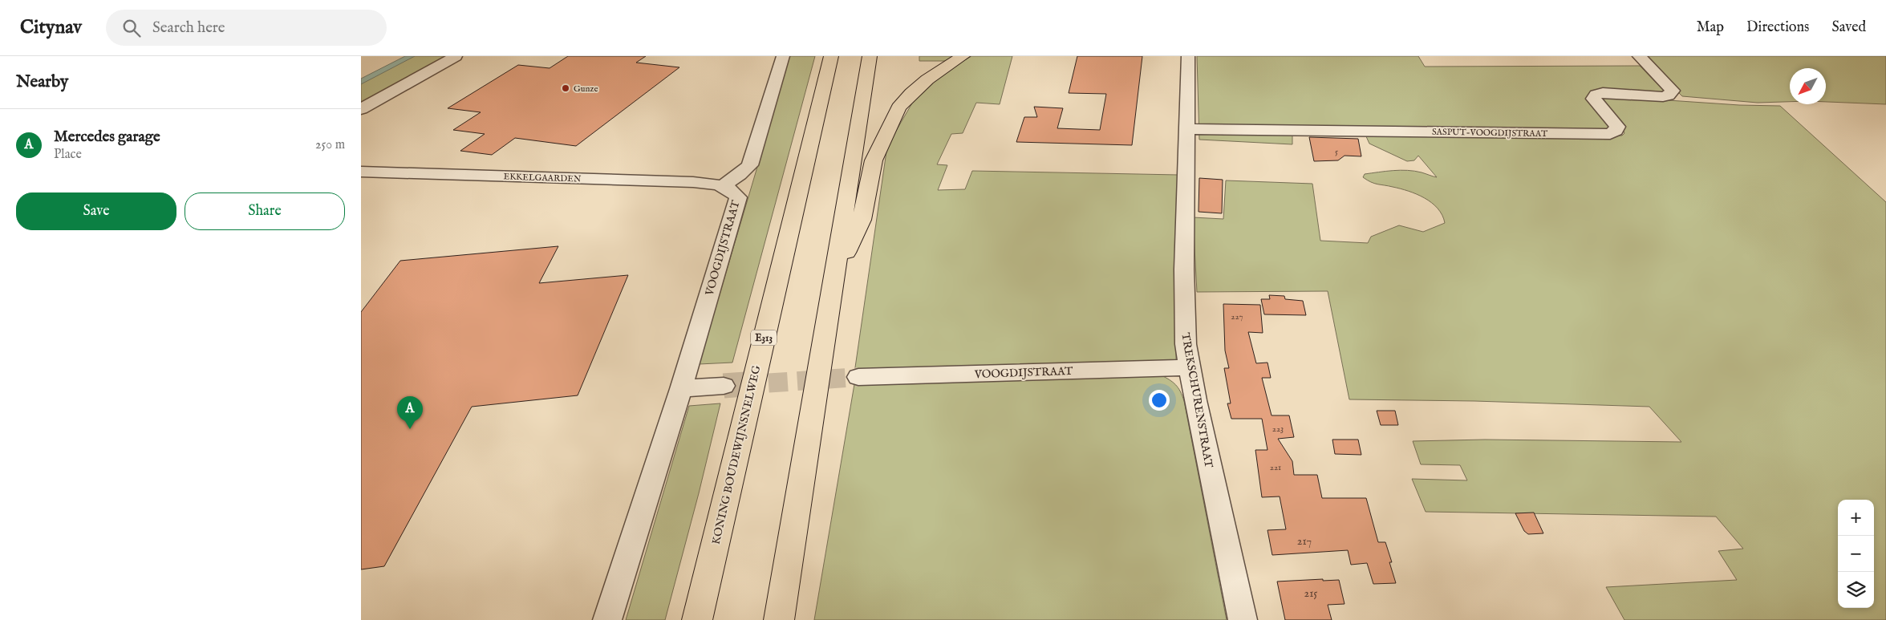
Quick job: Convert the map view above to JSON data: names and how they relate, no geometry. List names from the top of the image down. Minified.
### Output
{"streets":{"highway":["E313","KONING BOUDEWIJNSNELWEG"],"street":["SASPUT-VOOGDIJSTRAAT","EKKELGAARDEN","VOOGDIJSTRAAT","TREKSCHURENSTRAAT"]},"crossings":[["SASPUT-VOOGDIJSTRAAT","TREKSCHURENSTRAAT"],["EKKELGAARDEN","VOOGDIJSTRAAT"],["VOOGDIJSTRAAT","TREKSCHURENSTRAAT"]],"places":["Gunze"],"house_numbers":["5","227","223","221","217","215"],"north":"bottom left","page":{"header":"Citynav","search":"Search here","nav":["Map","Directions","Saved"],"heading":"Nearby","list":[{"mark":"A","name":"Mercedes garage","note":"Place","value":"250 m"}],"buttons":["Save","Share"],"pins":"A","map_buttons":["+","−"]}}
